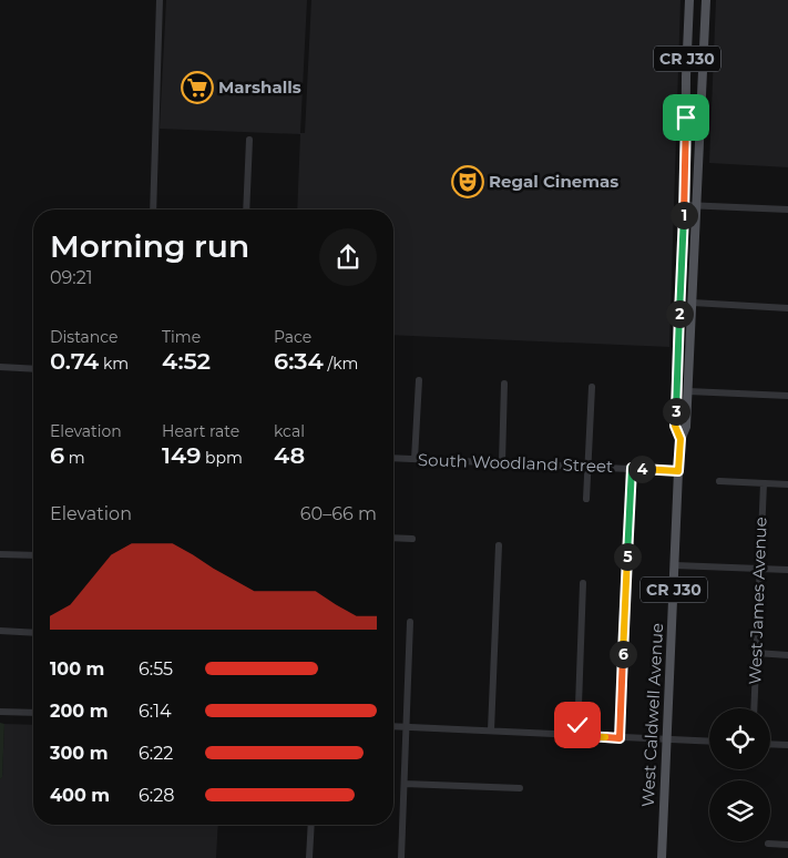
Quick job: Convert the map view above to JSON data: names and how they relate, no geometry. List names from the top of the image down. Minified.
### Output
{"streets":{"main road":["CR J30","West Caldwell Avenue"],"street":["South Woodland Street","West James Avenue"]},"crossings":[["South Woodland Street","West Caldwell Avenue"]],"places":{"supermarket":["Marshalls"],"theatre":["Regal Cinemas"]},"page":{"pins":["1","2","3","4","5","6"],"heading":["Morning run","09:21"],"stats":[["Distance","0.74 km"],["Time","4:52"],["Pace","6:34 /km"],["Elevation","6 m"],["Heart rate","149 bpm"],["kcal","48"]],"chart":["Elevation","60–66 m"],"list":[{"name":"100 m","note":"6:55"},{"name":"200 m","note":"6:14"},{"name":"300 m","note":"6:22"},{"name":"400 m","note":"6:28"}]}}
